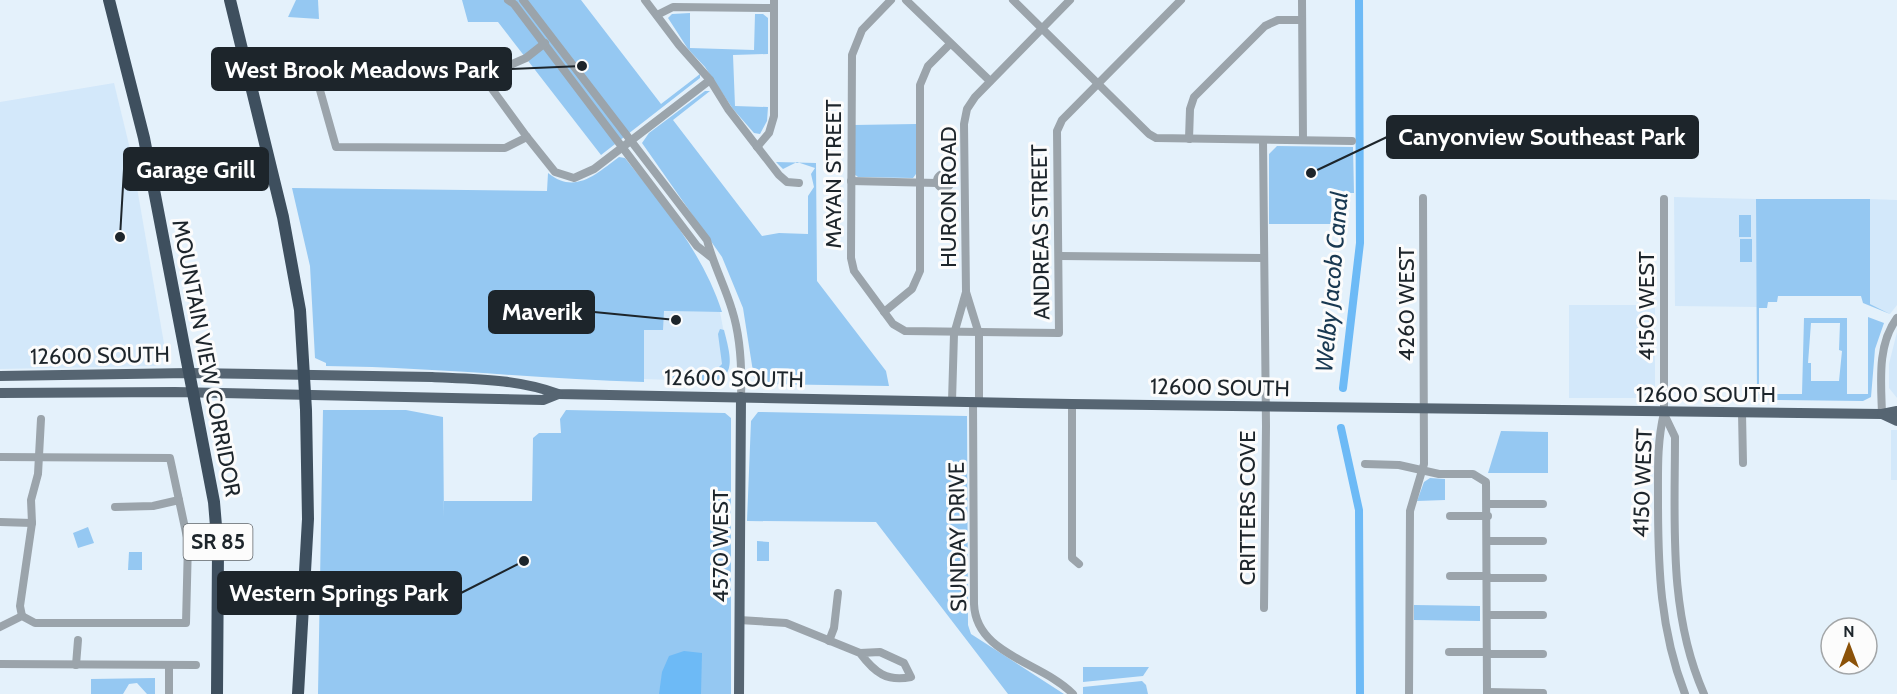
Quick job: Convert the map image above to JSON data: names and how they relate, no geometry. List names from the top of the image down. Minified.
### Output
{"streets":{"highway":["MOUNTAIN VIEW CORRIDOR","SR 85"],"main road":["12600 SOUTH","4570 WEST"],"street":["MAYAN STREET","HURON ROAD","ANDREAS STREET","4260 WEST","4150 WEST","CRITTERS COVE","SUNDAY DRIVE"]},"crossings":[["MAYAN STREET","HURON ROAD"],["MAYAN STREET","ANDREAS STREET"],["HURON ROAD","12600 SOUTH"],["HURON ROAD","SUNDAY DRIVE"],["4260 WEST","12600 SOUTH"],["4150 WEST","12600 SOUTH"],["12600 SOUTH","MOUNTAIN VIEW CORRIDOR"],["12600 SOUTH","CRITTERS COVE"],["12600 SOUTH","SUNDAY DRIVE"],["12600 SOUTH","4570 WEST"]],"water":["Welby Jacob Canal"],"places":["West Brook Meadows Park","Canyonview Southeast Park","Garage Grill","Maverik","Western Springs Park"],"north":"top"}
